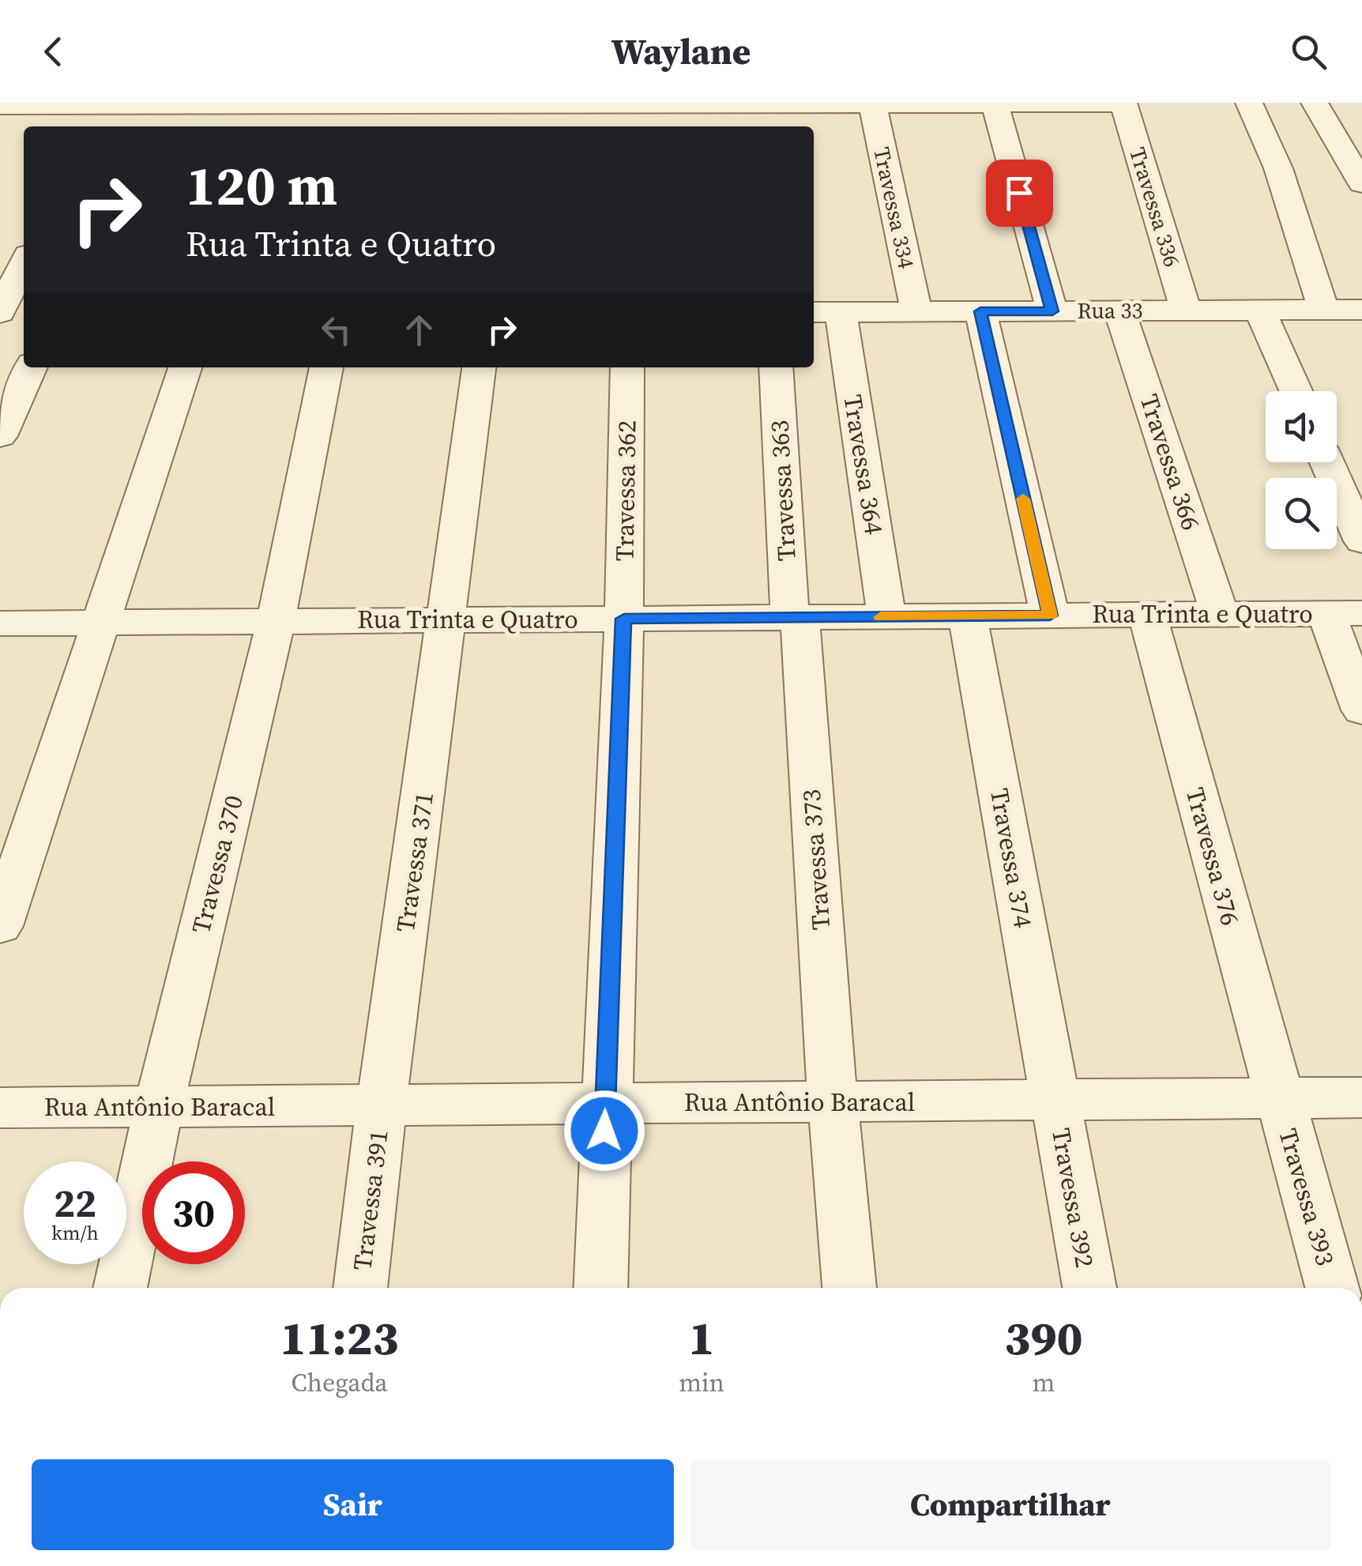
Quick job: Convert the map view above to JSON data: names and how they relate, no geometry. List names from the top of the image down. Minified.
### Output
{"streets":{"street":["Travessa 336","Travessa 334","Rua 33","Travessa 366","Travessa 364","Travessa 362","Travessa 363","Rua Trinta e Quatro","Travessa 376","Travessa 374","Travessa 373","Travessa 371","Travessa 370","Rua Antônio Baracal","Travessa 393","Travessa 392","Travessa 391"]},"crossings":[["Travessa 336","Rua 33"],["Travessa 334","Rua 33"],["Rua 33","Travessa 366"],["Rua 33","Travessa 364"],["Travessa 366","Rua Trinta e Quatro"],["Travessa 364","Rua Trinta e Quatro"],["Travessa 362","Rua Trinta e Quatro"],["Travessa 362","Rua Antônio Baracal"],["Travessa 363","Rua Trinta e Quatro"],["Travessa 363","Travessa 373"],["Rua Trinta e Quatro","Travessa 376"],["Rua Trinta e Quatro","Travessa 374"],["Rua Trinta e Quatro","Travessa 373"],["Rua Trinta e Quatro","Travessa 371"],["Rua Trinta e Quatro","Travessa 370"],["Travessa 376","Rua Antônio Baracal"],["Travessa 376","Travessa 393"],["Travessa 374","Rua Antônio Baracal"],["Travessa 374","Travessa 392"],["Travessa 373","Rua Antônio Baracal"],["Travessa 371","Rua Antônio Baracal"],["Travessa 371","Travessa 391"],["Travessa 370","Rua Antônio Baracal"],["Rua Antônio Baracal","Travessa 393"],["Rua Antônio Baracal","Travessa 392"],["Rua Antônio Baracal","Travessa 391"]],"page":{"header":"Waylane","turn":["120 m","Rua Trinta e Quatro"],"speed":"22 km/h","limit":"30","eta":["11:23","Chegada","1","min","390","m"],"buttons":["Sair","Compartilhar"]}}
